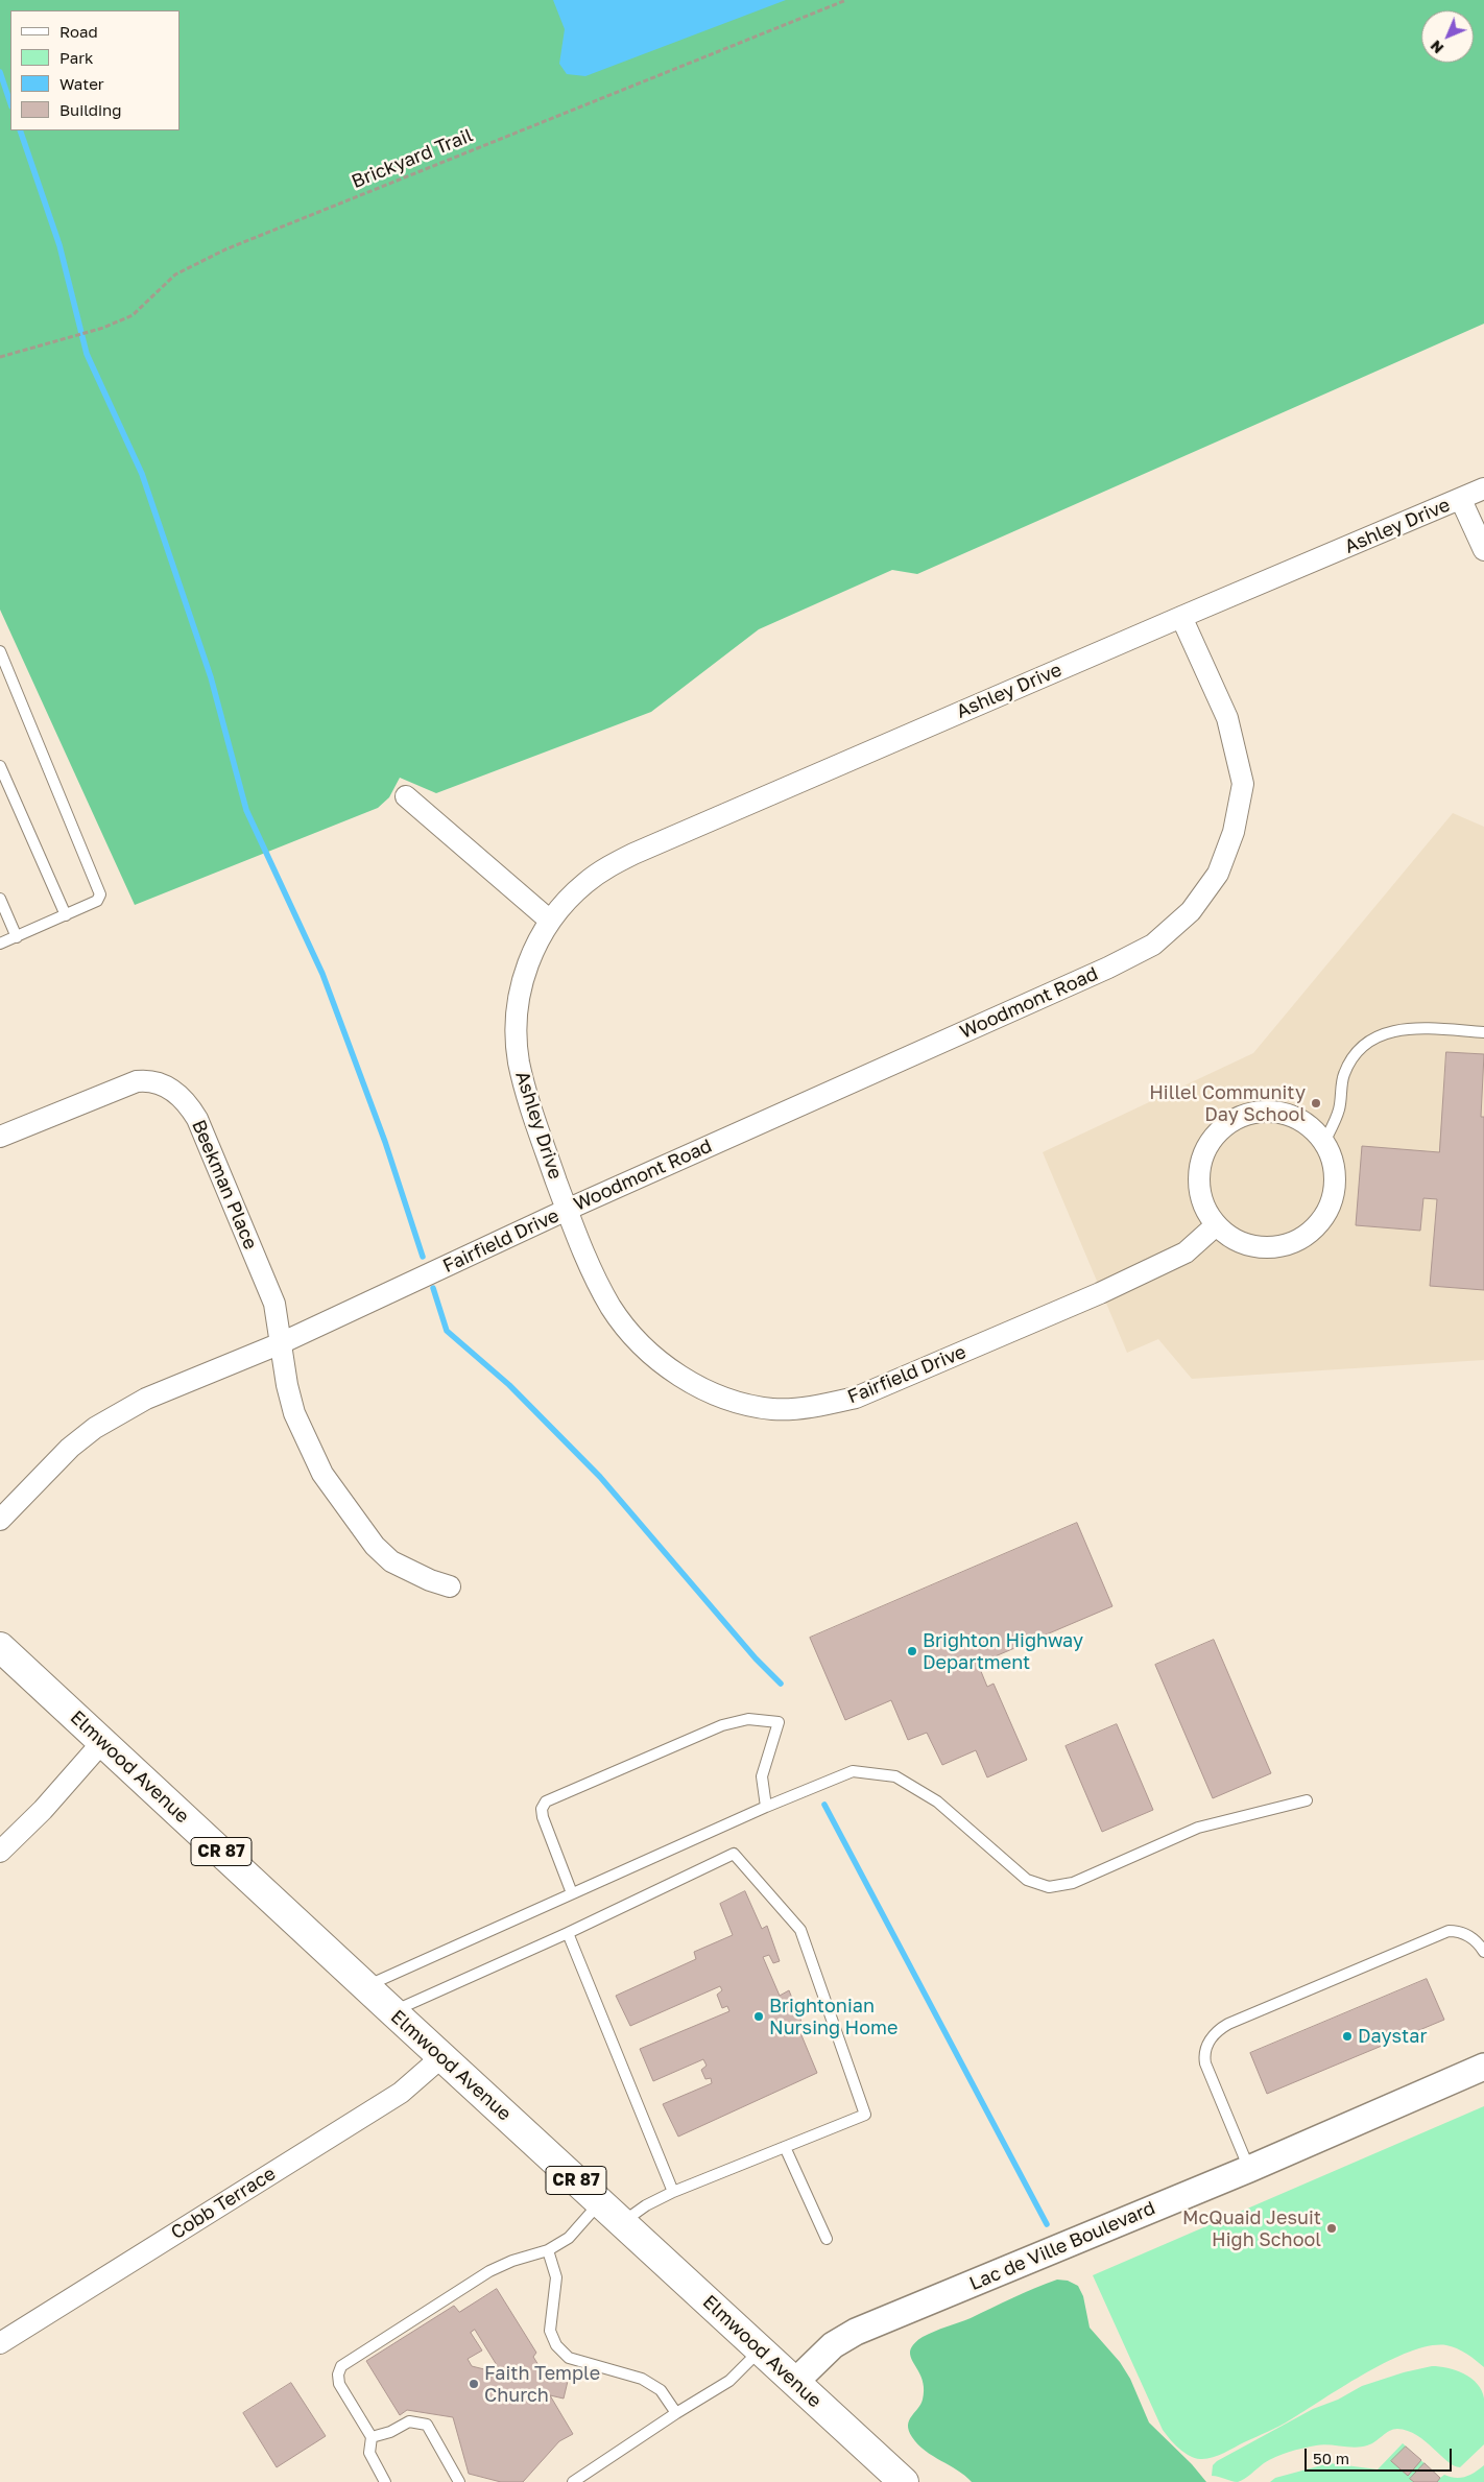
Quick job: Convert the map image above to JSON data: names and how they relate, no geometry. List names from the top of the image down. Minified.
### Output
{"streets":{"main road":["Elmwood Avenue","CR 87"],"street":["Ashley Drive","Woodmont Road","Beekman Place","Fairfield Drive","Cobb Terrace","Lac de Ville Boulevard"],"path":["Brickyard Trail"]},"crossings":[["Ashley Drive","Woodmont Road"],["Ashley Drive","Fairfield Drive"],["Woodmont Road","Fairfield Drive"],["Beekman Place","Fairfield Drive"],["Elmwood Avenue","Cobb Terrace"],["Elmwood Avenue","Lac de Ville Boulevard"]],"places":["Hillel Community Day School","Brighton Highway Department","Brightonian Nursing Home","Daystar","McQuaid Jesuit High School","Faith Temple Church"],"legend":["Road","Park","Water","Building"],"scale_bar":"50 m","north":"bottom left"}
